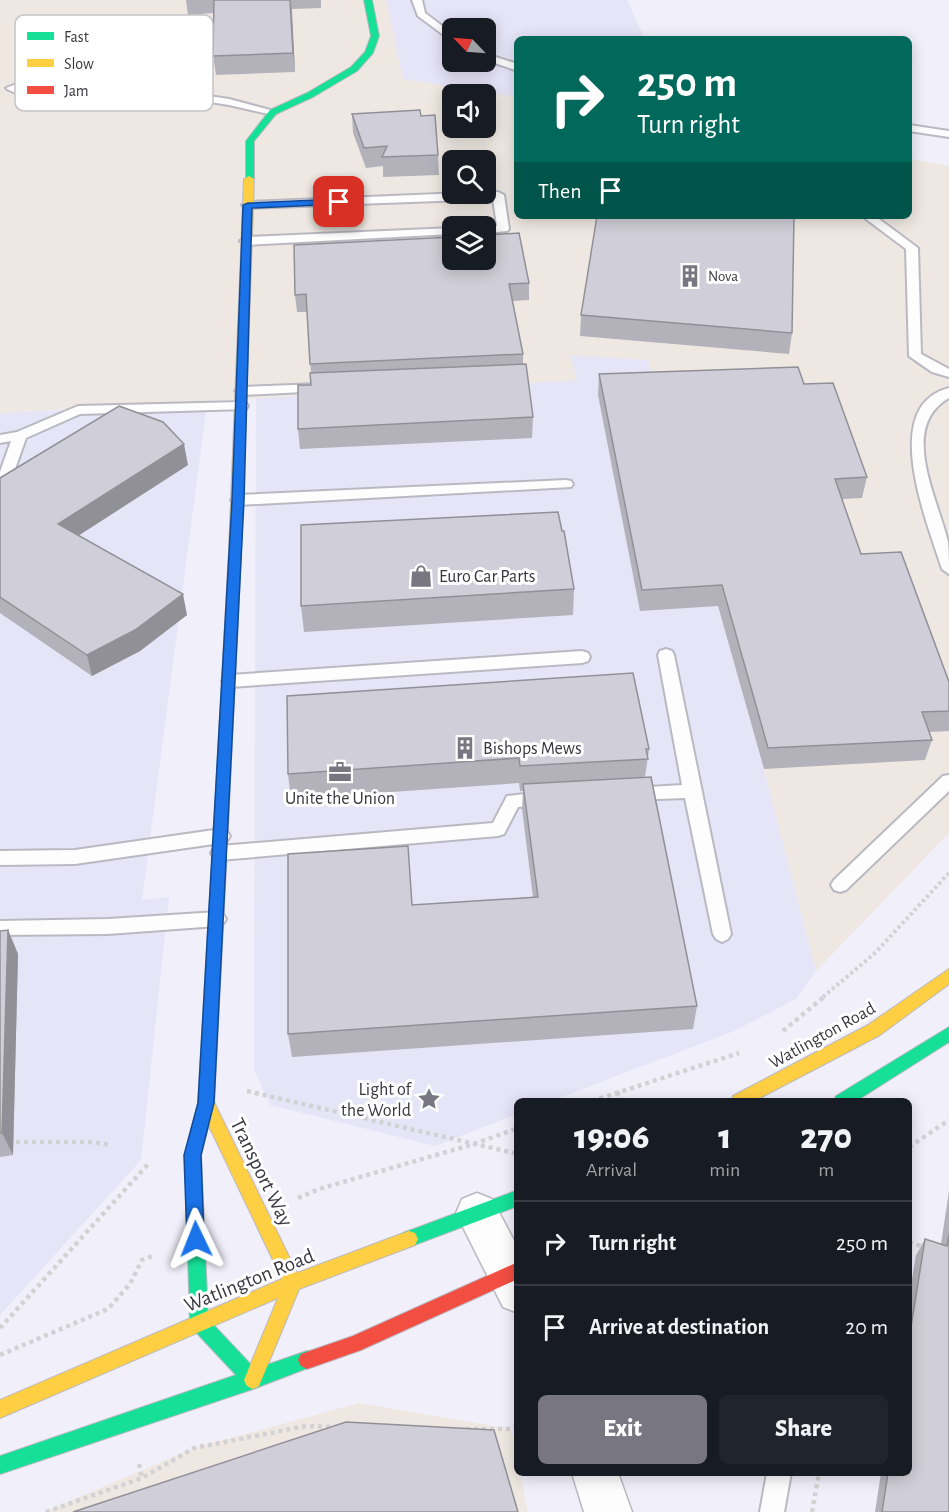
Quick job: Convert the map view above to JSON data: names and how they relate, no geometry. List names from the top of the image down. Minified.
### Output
{"streets":{"street":["Watlington Road","Transport Way"]},"crossings":[["Watlington Road","Transport Way"]],"places":{"building":["Nova","Bishops Mews"],"shop":["Euro Car Parts"],"office":["Unite the Union"],"place":["Light of the World"]},"legend":["Fast","Slow","Jam"],"north":"top left","page":{"turn":["250 m","Turn right"],"then":"Then","eta":["19:06","Arrival","1","min","270","m"],"list":[{"name":"Turn right","value":"250 m"},{"name":"Arrive at destination","value":"20 m"}],"buttons":["Exit","Share"]}}
